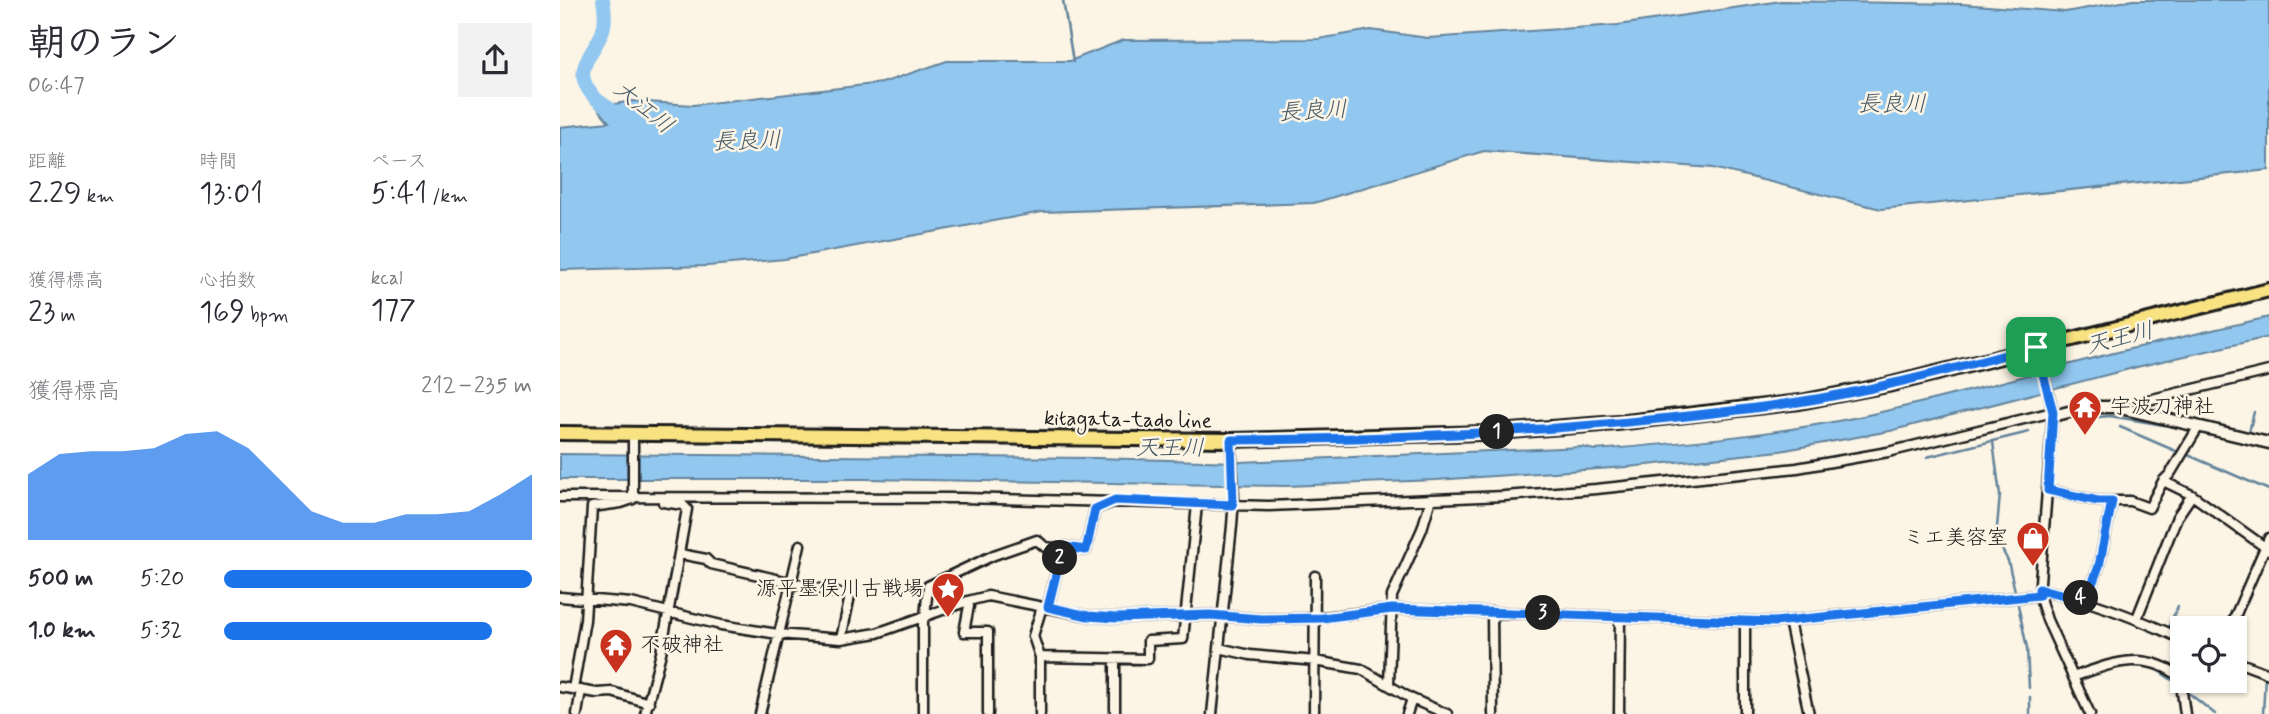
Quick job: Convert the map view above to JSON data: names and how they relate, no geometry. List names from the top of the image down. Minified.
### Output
{"streets":{"main road":["kitagata-tado line"]},"water":["長良川","大江川","天王川"],"places":{"temple":["宇波刀神社","不破神社"],"shop":["ミエ美容室"],"place":["源平墨俣川古戦場"]},"page":{"heading":["朝のラン","06:47"],"stats":[["距離","2.29 km"],["時間","13:01"],["ペース","5:41 /km"],["獲得標高","23 m"],["心拍数","169 bpm"],["kcal","177"]],"chart":["獲得標高","212–235 m"],"pins":["1","2","4","3"],"list":[{"name":"500 m","note":"5:20"},{"name":"1.0 km","note":"5:32"}]}}
